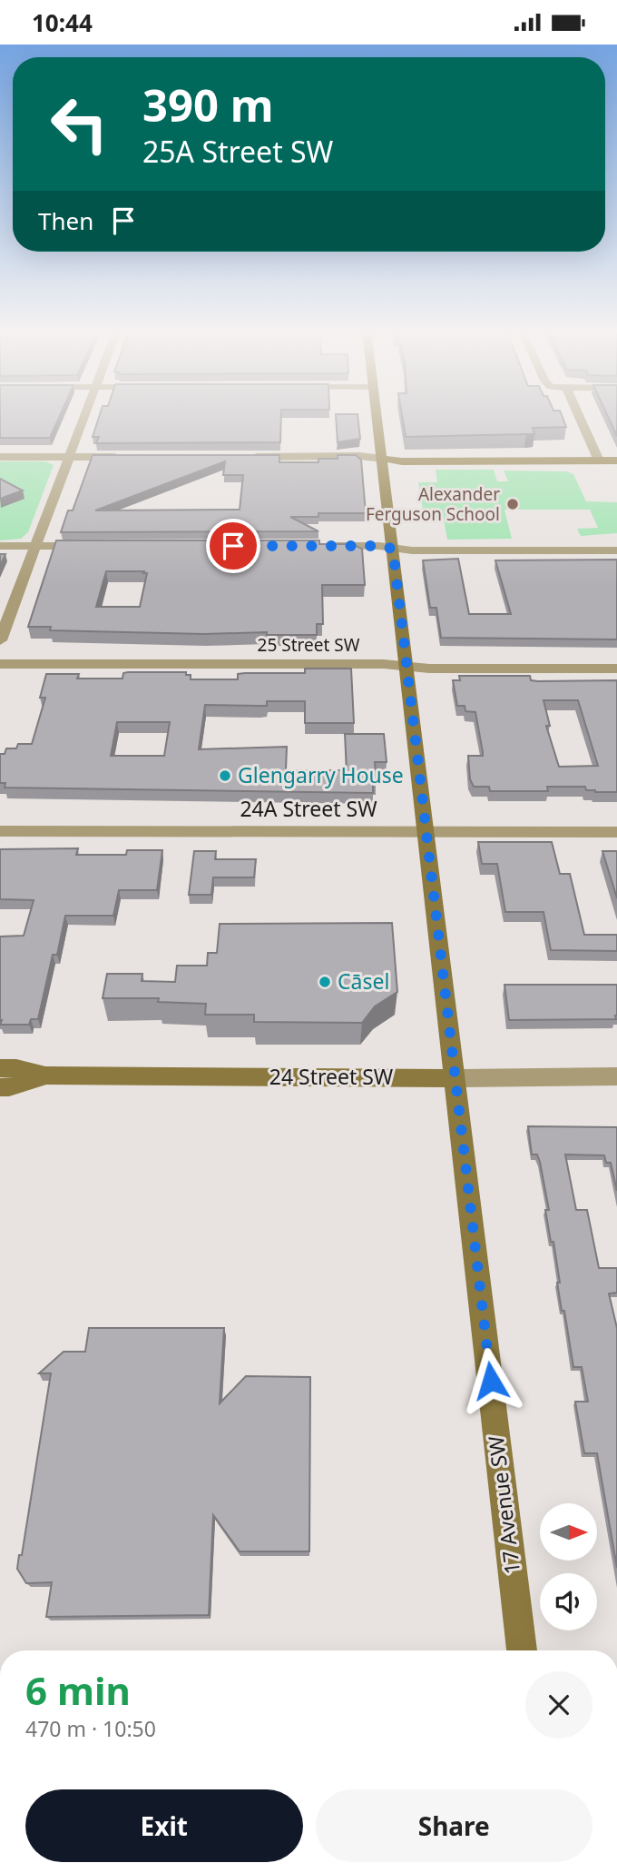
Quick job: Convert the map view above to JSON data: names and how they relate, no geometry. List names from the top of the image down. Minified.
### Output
{"streets":{"main road":["24 Street SW","17 Avenue SW"],"street":["25 Street SW","24A Street SW"]},"crossings":[["25 Street SW","17 Avenue SW"],["24A Street SW","17 Avenue SW"],["24 Street SW","17 Avenue SW"]],"places":["Alexander Ferguson School","Glengarry House","Cāsel"],"north":"right","page":{"status":"10:44","turn":["390 m","25A Street SW"],"then":"Then","heading":["6 min","470 m · 10:50"],"buttons":["Exit","Share"]}}
